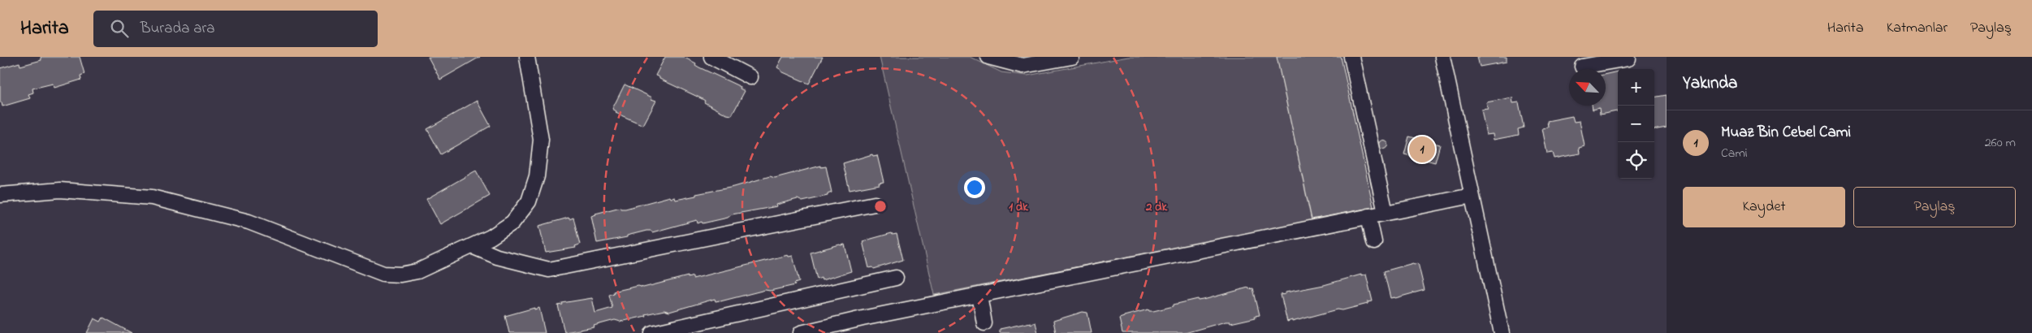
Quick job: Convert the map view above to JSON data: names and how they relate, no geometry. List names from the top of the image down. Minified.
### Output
{"north":"top left","page":{"header":"Harita","search":"Burada ara","nav":["Harita","Katmanlar","Paylaş"],"heading":"Yakında","map_buttons":["+","−"],"list":[{"mark":"1","name":"Muaz Bin Cebel Cami","note":"Cami","value":"260 m"}],"pins":"1","buttons":["Kaydet","Paylaş"]},"rings":["1 dk","2 dk"]}
